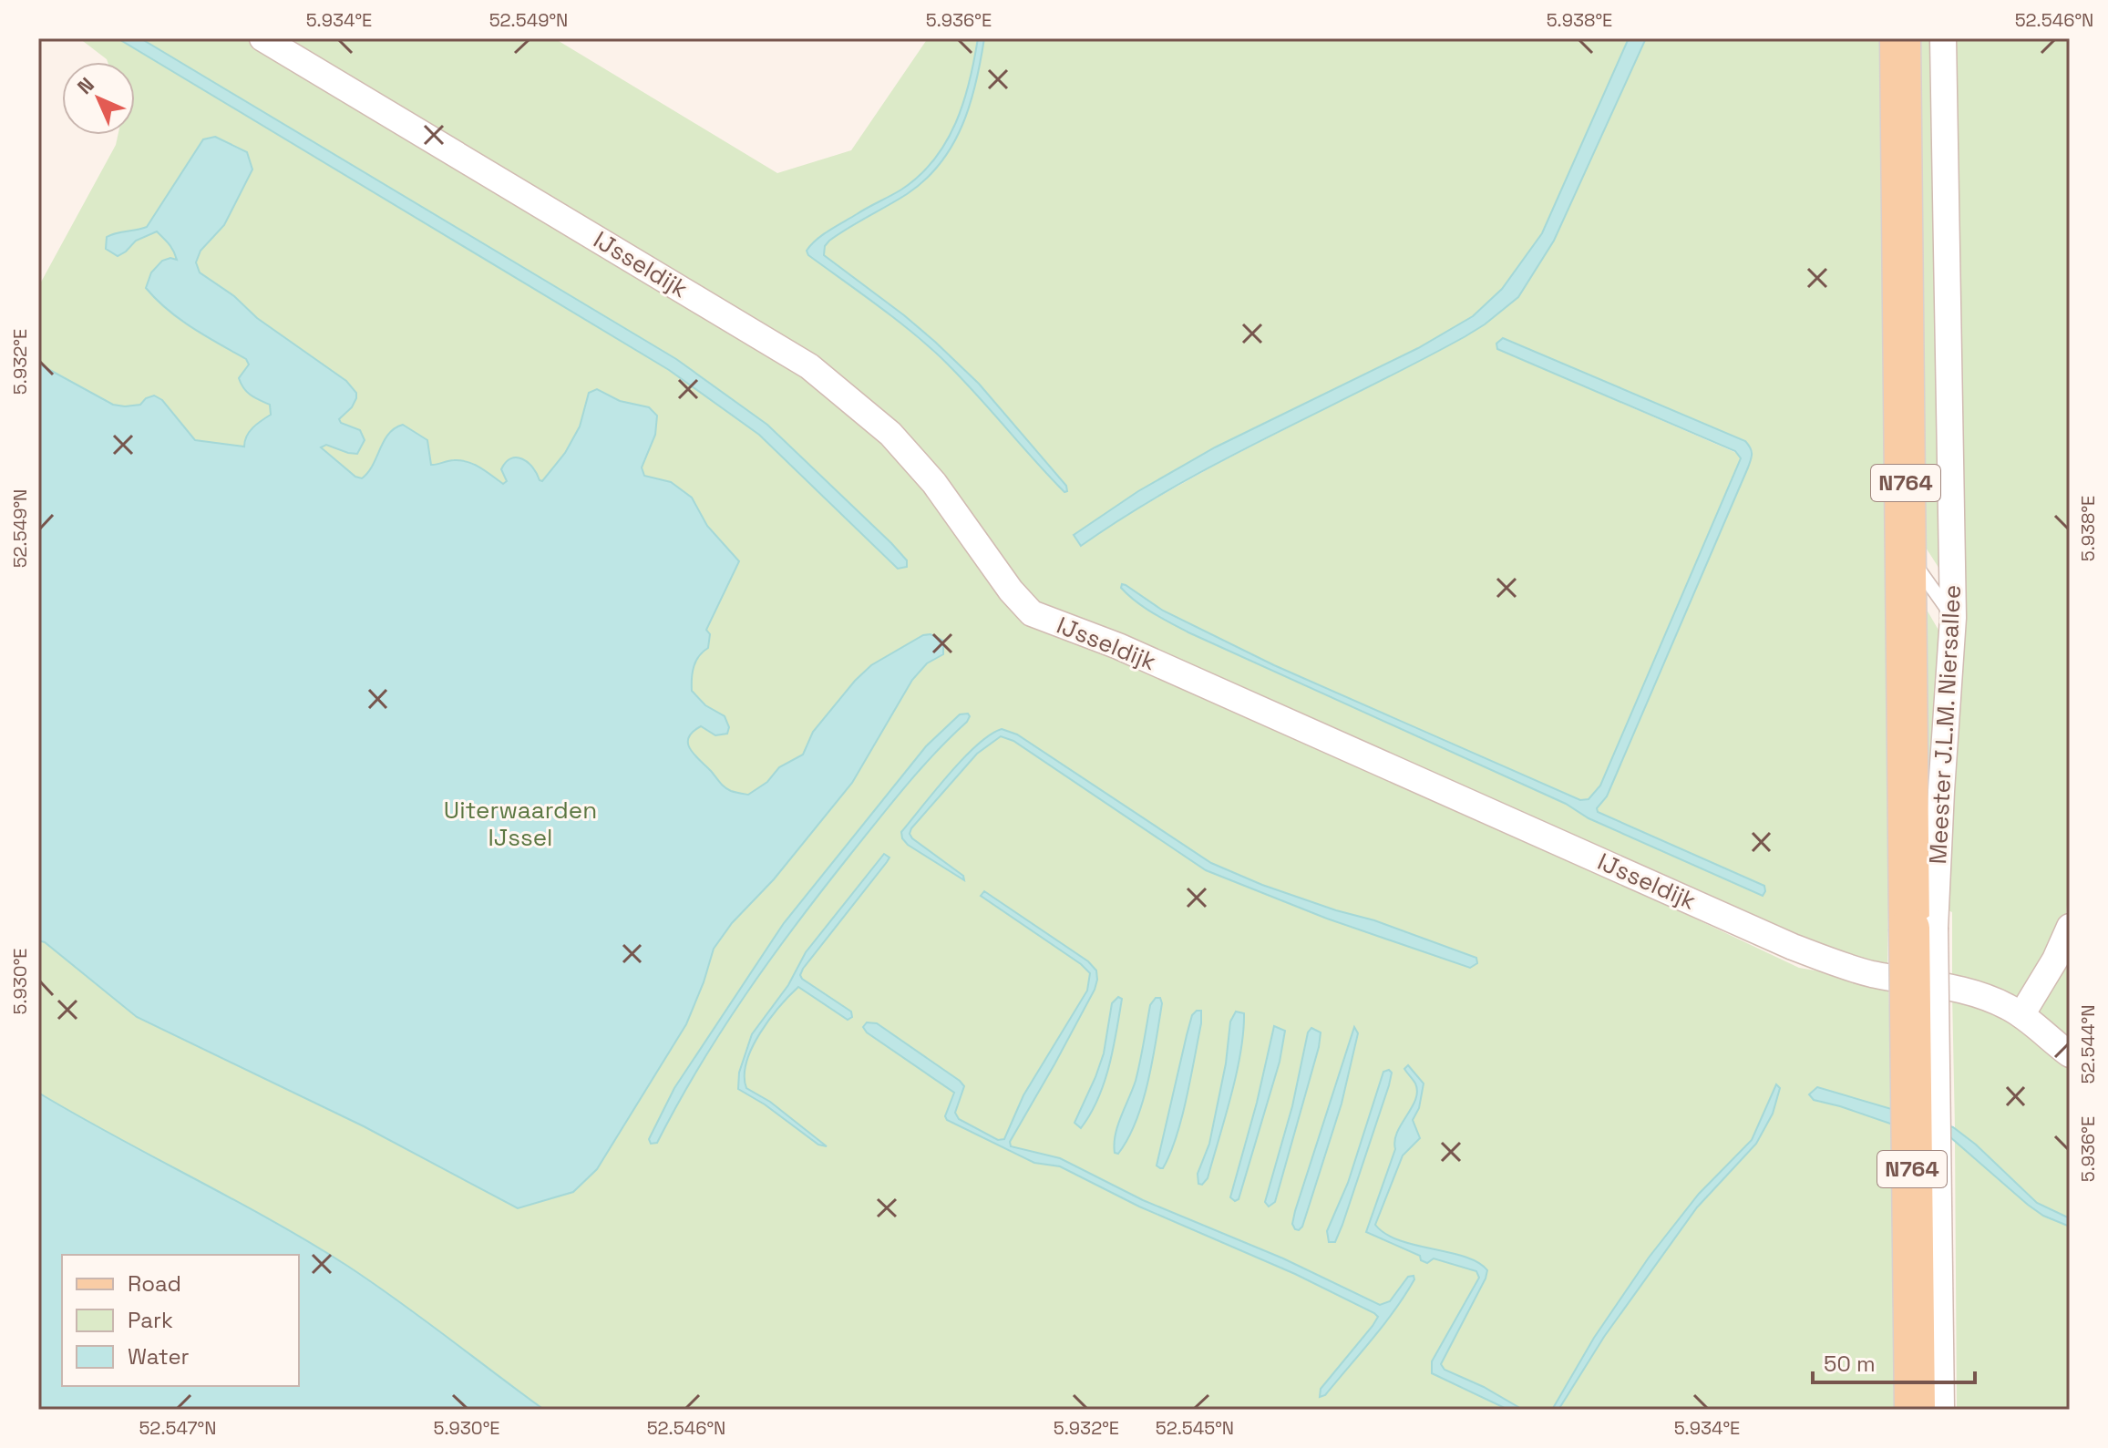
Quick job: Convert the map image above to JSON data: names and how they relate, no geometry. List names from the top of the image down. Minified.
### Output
{"streets":{"main road":["N764","Meester J.L.M. Niersallee"],"street":["IJsseldijk"]},"parks":["Uiterwaarden IJssel"],"legend":["Road","Park","Water"],"scale_bar":"50 m","north":"top left","coordinates":["5.934°E","52.549°N","5.936°E","5.938°E","52.546°N","5.932°E","5.930°E","52.544°N","52.547°N","52.545°N"]}
